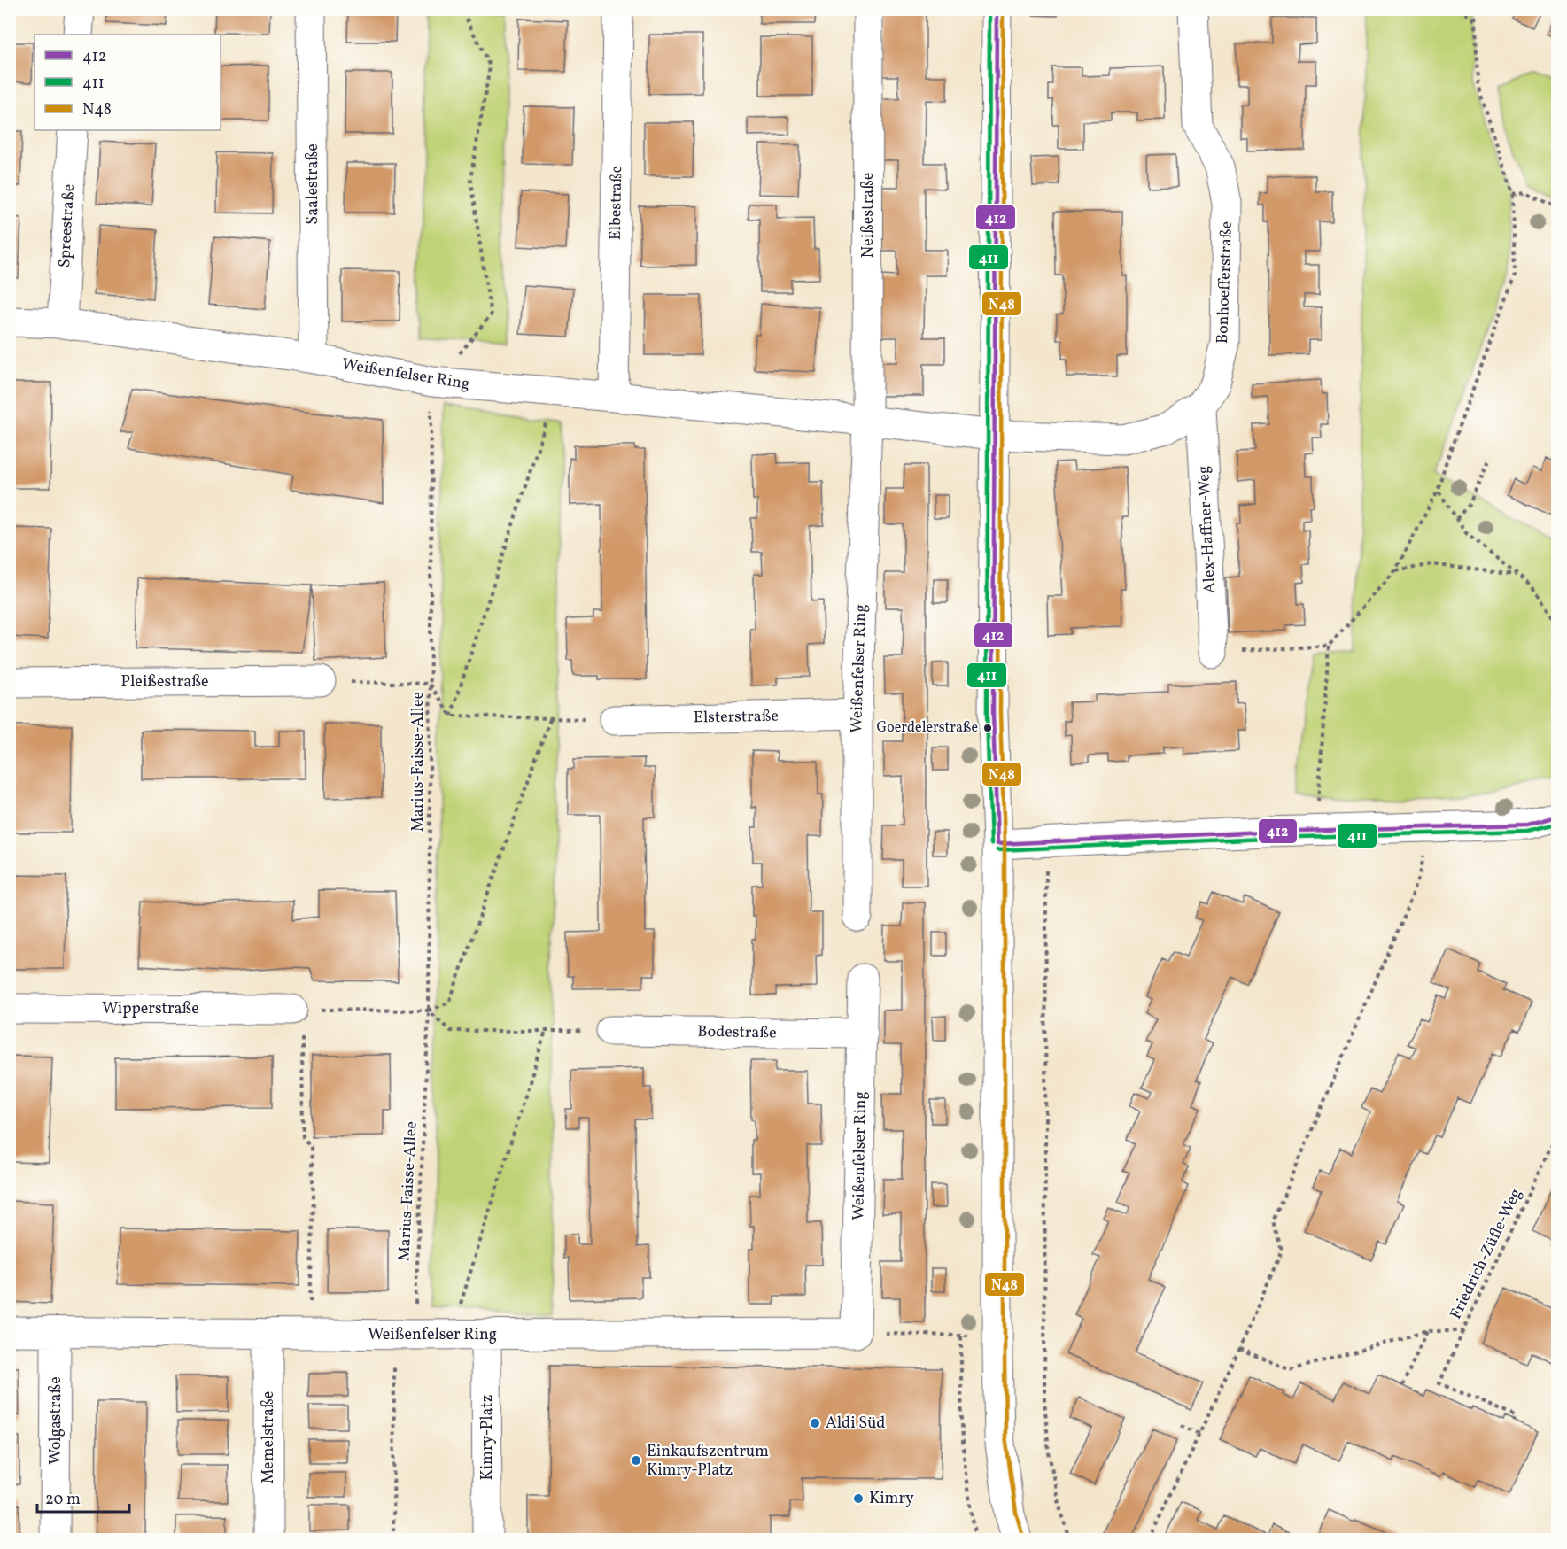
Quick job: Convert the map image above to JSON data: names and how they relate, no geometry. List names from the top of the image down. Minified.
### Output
{"streets":{"street":["Saalestraße","Elbestraße","Neißestraße","Spreestraße","Bonhoefferstraße","Weißenfelser Ring","Alex-Haffner-Weg","Pleißestraße","Elsterstraße","Wipperstraße","Bodestraße","Wolgastraße","Memelstraße","Kimry-Platz"],"path":["Marius-Faisse-Allee","Friedrich-Züfle-Weg"]},"crossings":[["Saalestraße","Weißenfelser Ring"],["Elbestraße","Weißenfelser Ring"],["Neißestraße","Weißenfelser Ring"],["Spreestraße","Weißenfelser Ring"],["Bonhoefferstraße","Weißenfelser Ring"],["Bonhoefferstraße","Alex-Haffner-Weg"],["Weißenfelser Ring","Elsterstraße"],["Weißenfelser Ring","Marius-Faisse-Allee"],["Weißenfelser Ring","Bodestraße"],["Weißenfelser Ring","Wolgastraße"],["Weißenfelser Ring","Memelstraße"],["Weißenfelser Ring","Kimry-Platz"]],"places":["Goerdelerstraße","Aldi Süd","Einkaufszentrum Kimry-Platz","Kimry"],"lines":["transit line 412","transit line 411","transit line N48"],"legend":["412","411","N48"],"scale_bar":"20 m"}
